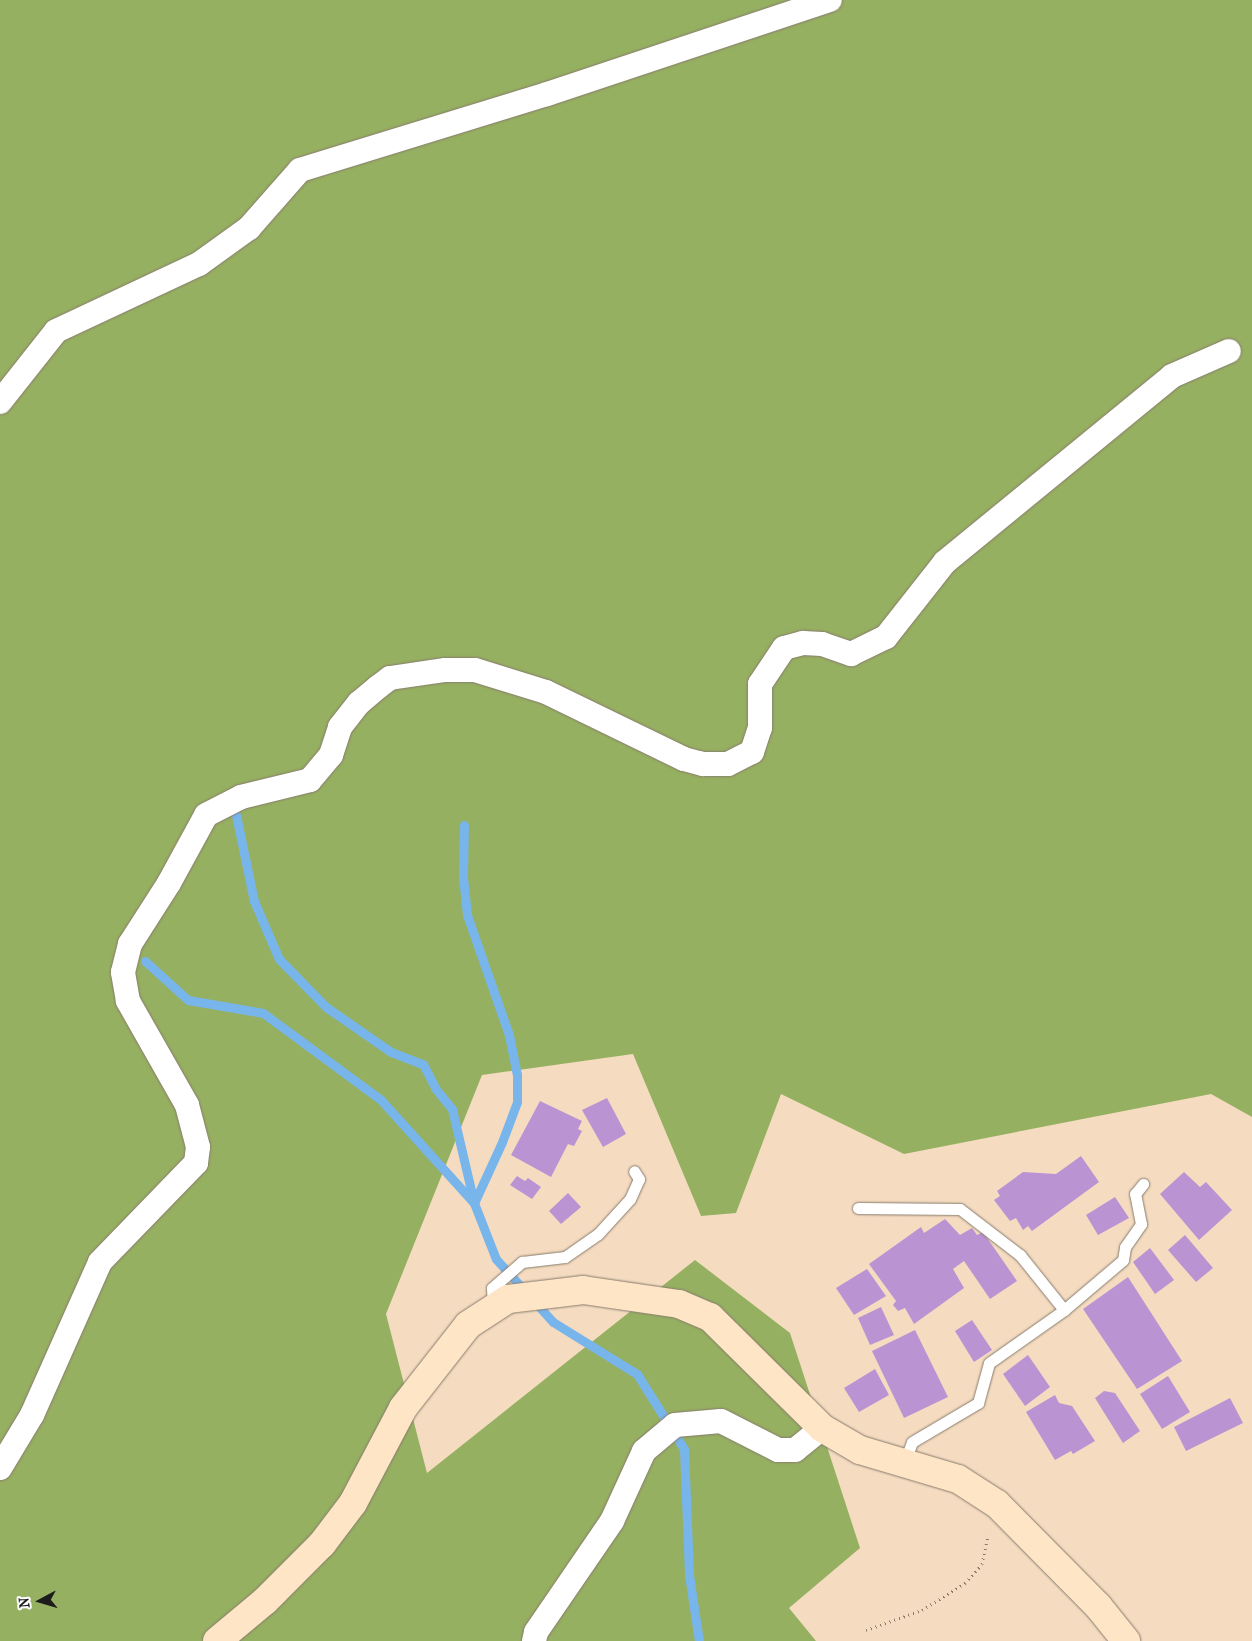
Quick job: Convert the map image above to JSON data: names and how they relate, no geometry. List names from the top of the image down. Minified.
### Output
{"north":"left"}
